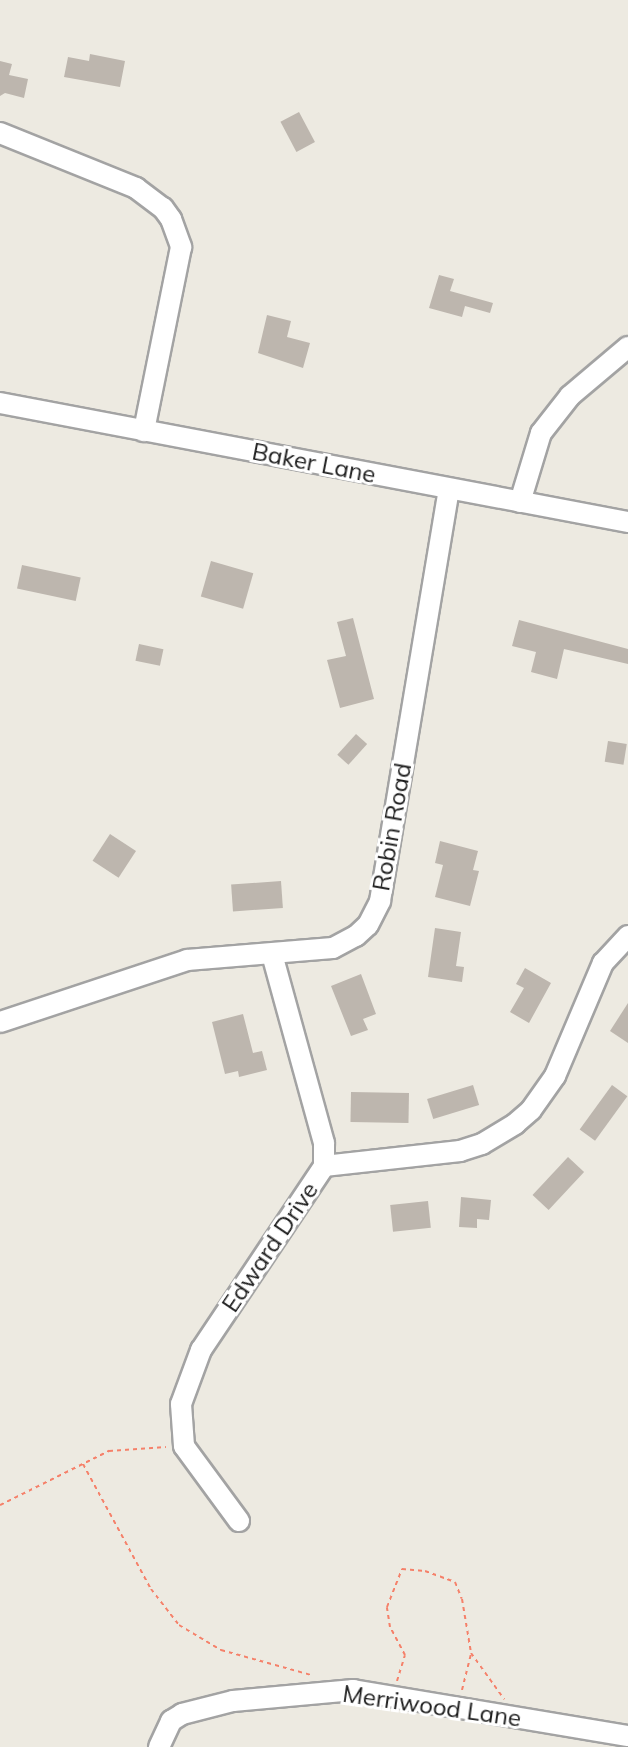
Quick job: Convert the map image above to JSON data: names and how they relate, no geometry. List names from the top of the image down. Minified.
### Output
{"streets":{"street":["Baker Lane","Robin Road","Edward Drive","Merriwood Lane"]},"crossings":[["Baker Lane","Robin Road"],["Robin Road","Edward Drive"]]}
